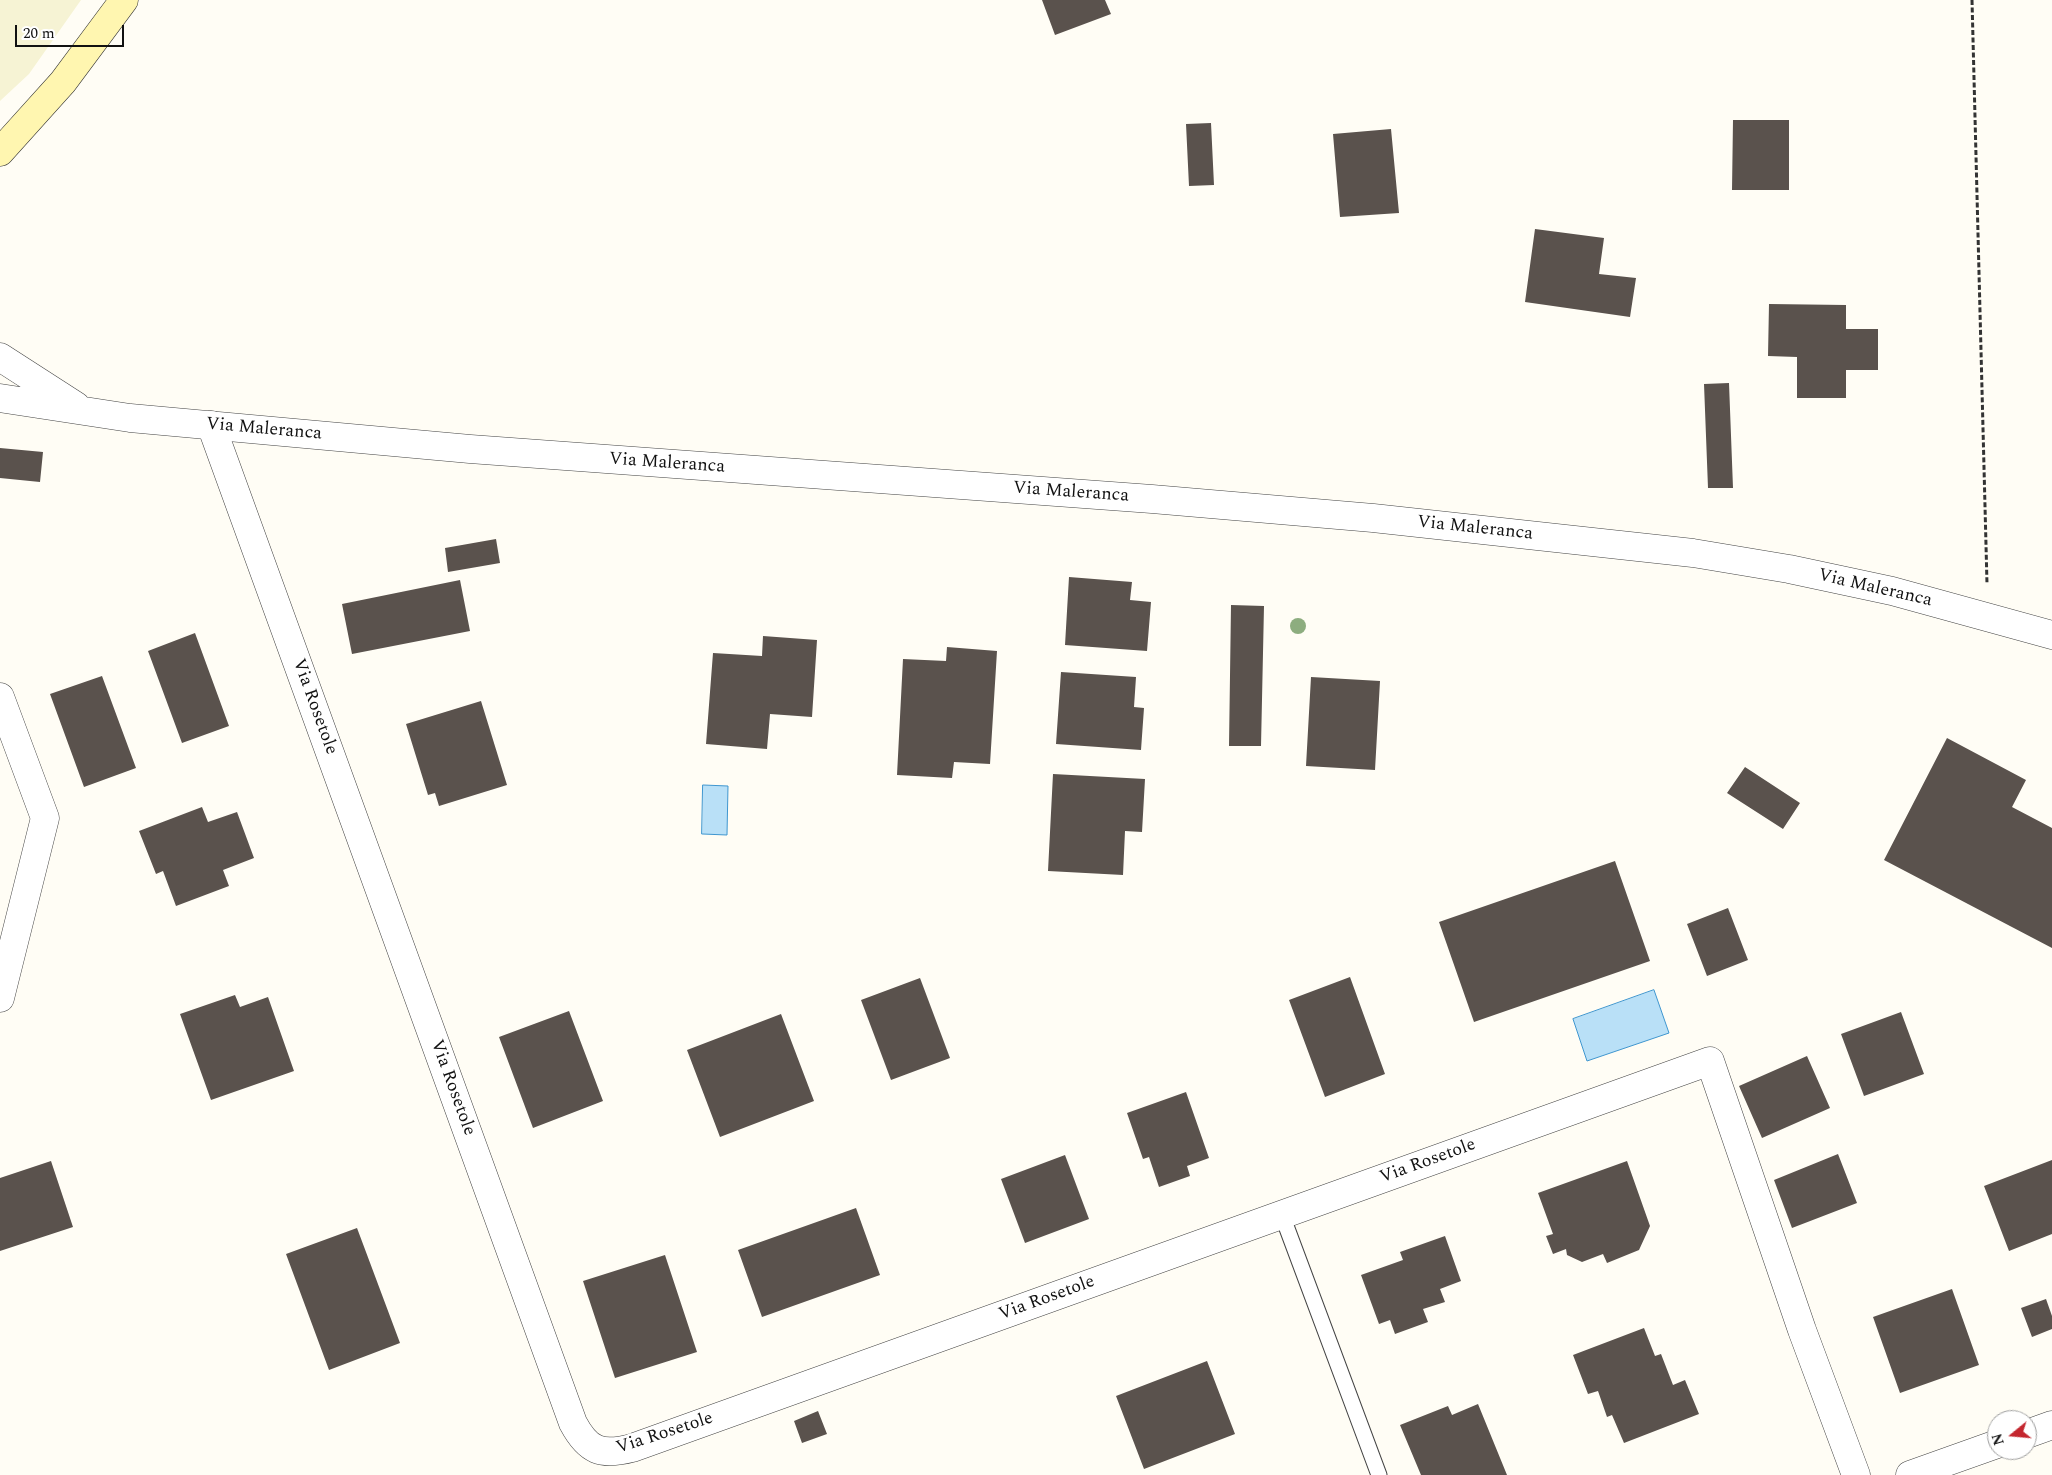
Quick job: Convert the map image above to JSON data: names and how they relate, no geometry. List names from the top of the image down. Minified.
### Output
{"streets":{"street":["Via Maleranca","Via Rosetole"]},"crossings":[["Via Maleranca","Via Rosetole"]],"scale_bar":"20 m","north":"left"}
